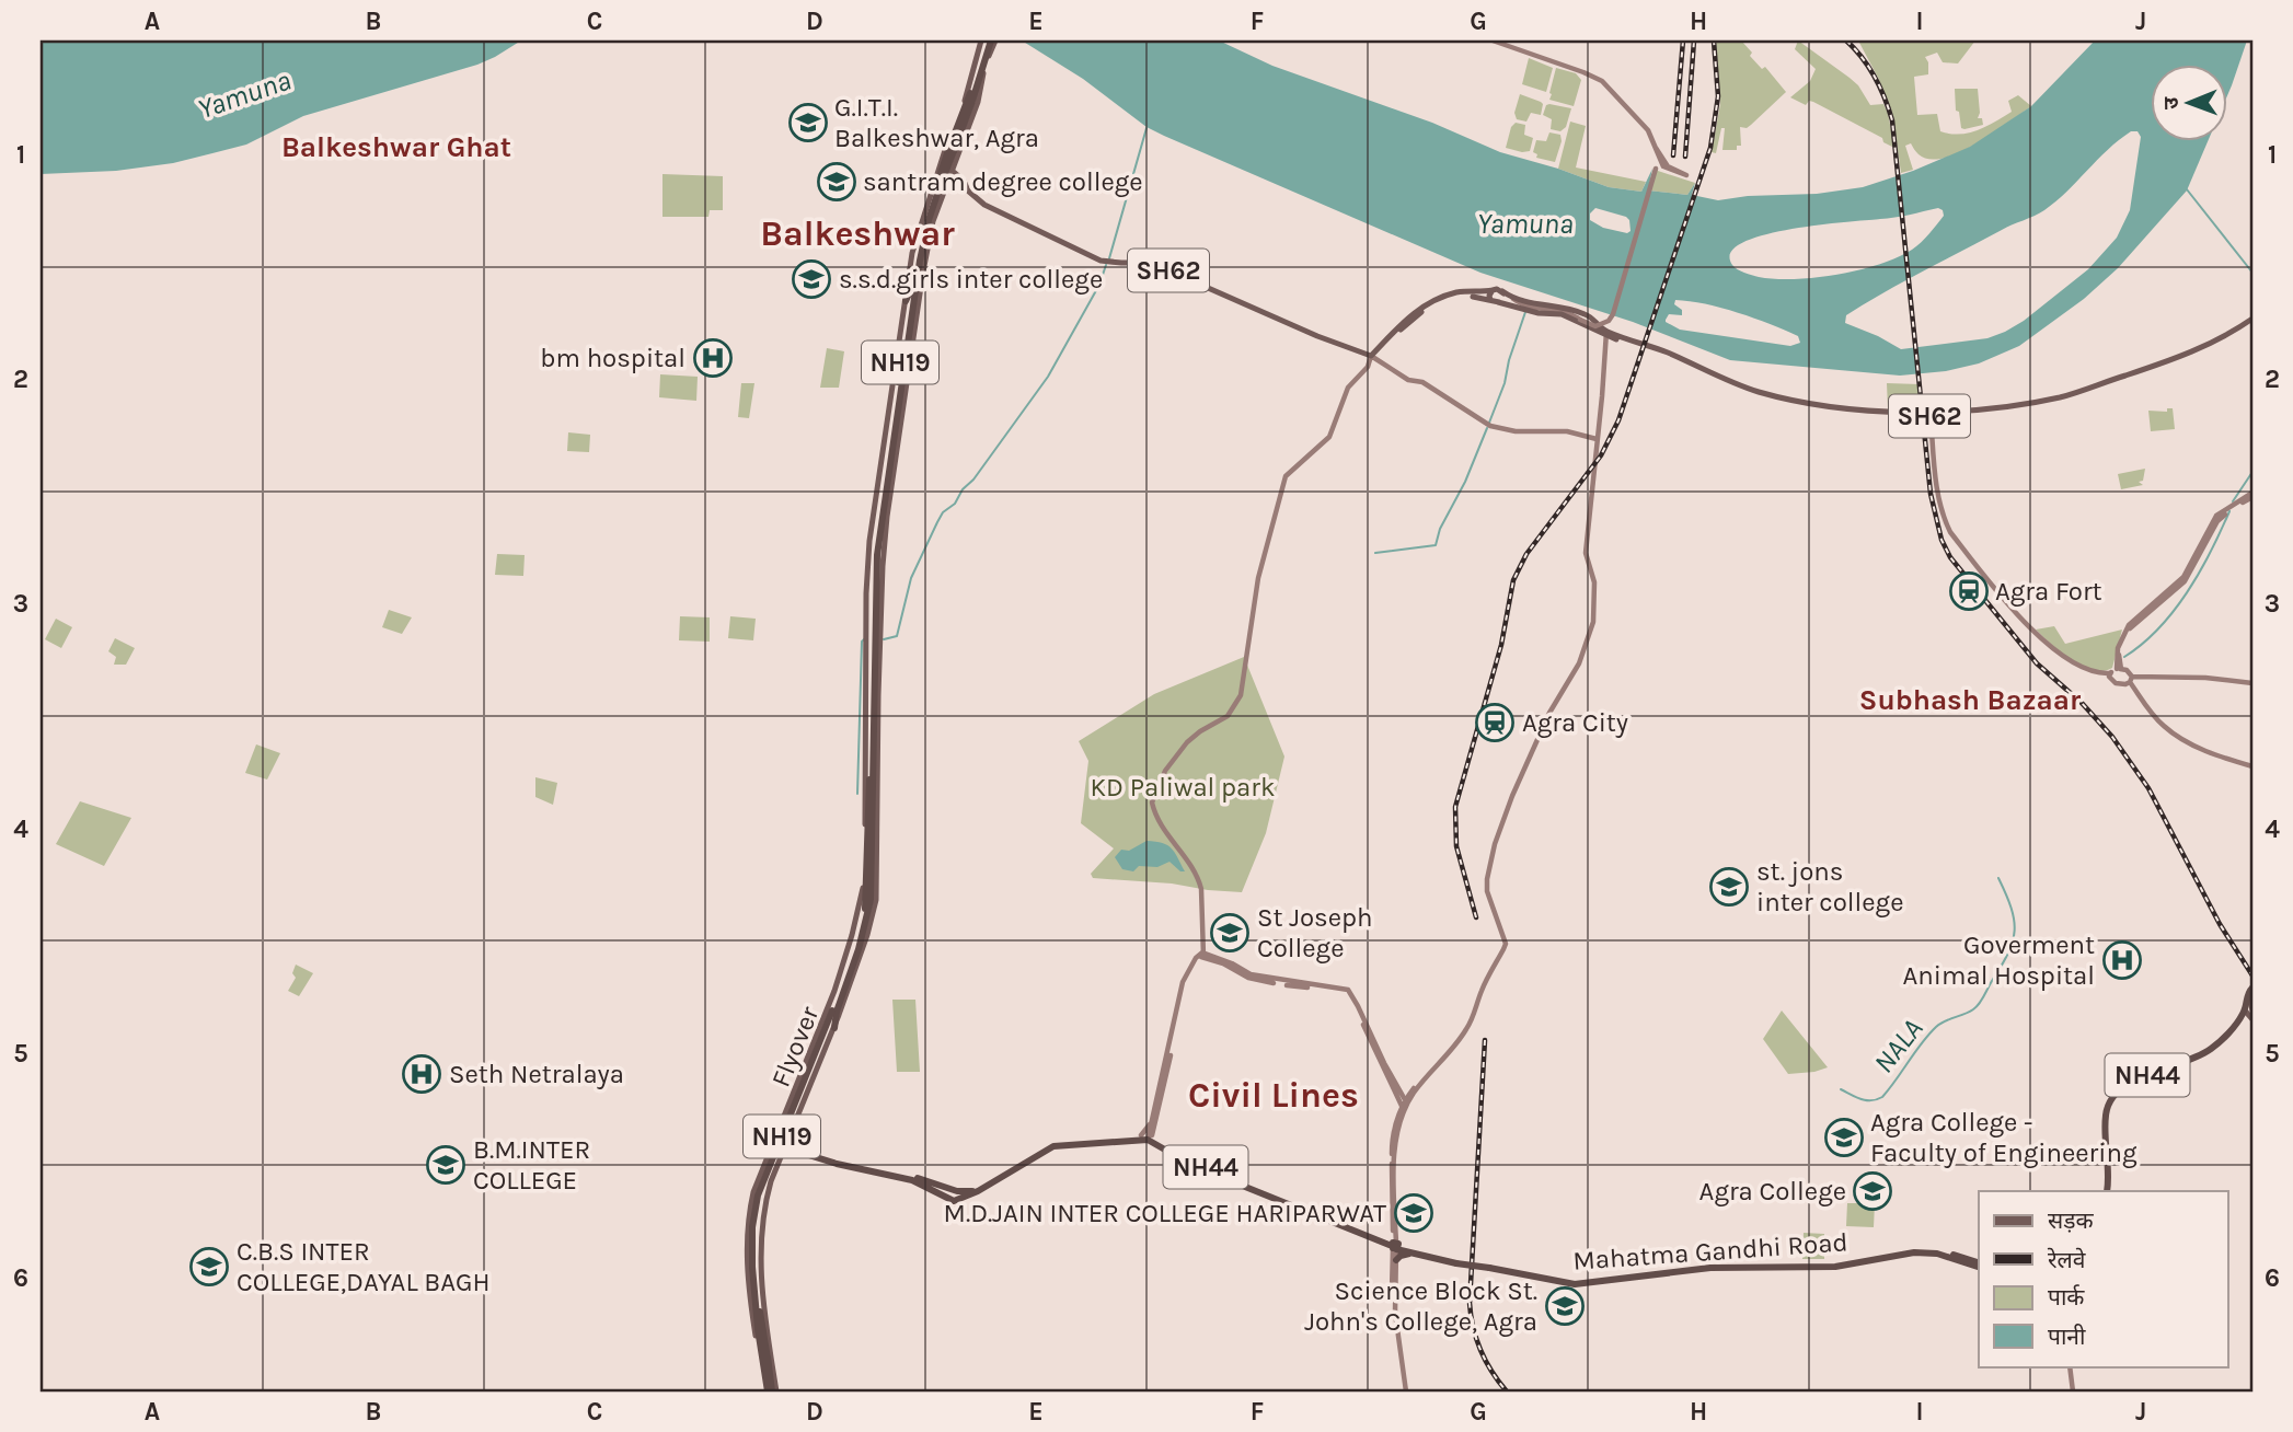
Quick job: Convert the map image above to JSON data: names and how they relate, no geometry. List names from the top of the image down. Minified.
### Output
{"streets":{"highway":["NH19","Flyover","NH44","Mahatma Gandhi Road"],"main road":["SH62"]},"crossings":[["NH19","Flyover"],["NH44","Mahatma Gandhi Road"]],"districts":["Balkeshwar Ghat","Balkeshwar","Subhash Bazaar","Civil Lines"],"water":["Yamuna","NALA"],"parks":["KD Paliwal park"],"places":{"school or university":["G.I.T.I. Balkeshwar, Agra","santram degree college","s.s.d.girls inter college","st. jons inter college","St Joseph College","Agra College - Faculty of Engineering","B.M.INTER COLLEGE","Agra College","M.D.JAIN INTER COLLEGE HARIPARWAT","C.B.S INTER COLLEGE,DAYAL BAGH","Science Block St. John's College, Agra"],"hospital":["bm hospital","Goverment Animal Hospital","Seth Netralaya"],"station":["Agra Fort","Agra City"]},"legend":["सड़क","रेलवे","पार्क","पानी"],"north":"left","grid":{"columns":["A","B","C","D","E","F","G","H","I","J"],"rows":["1","2","3","4","5","6"]}}
